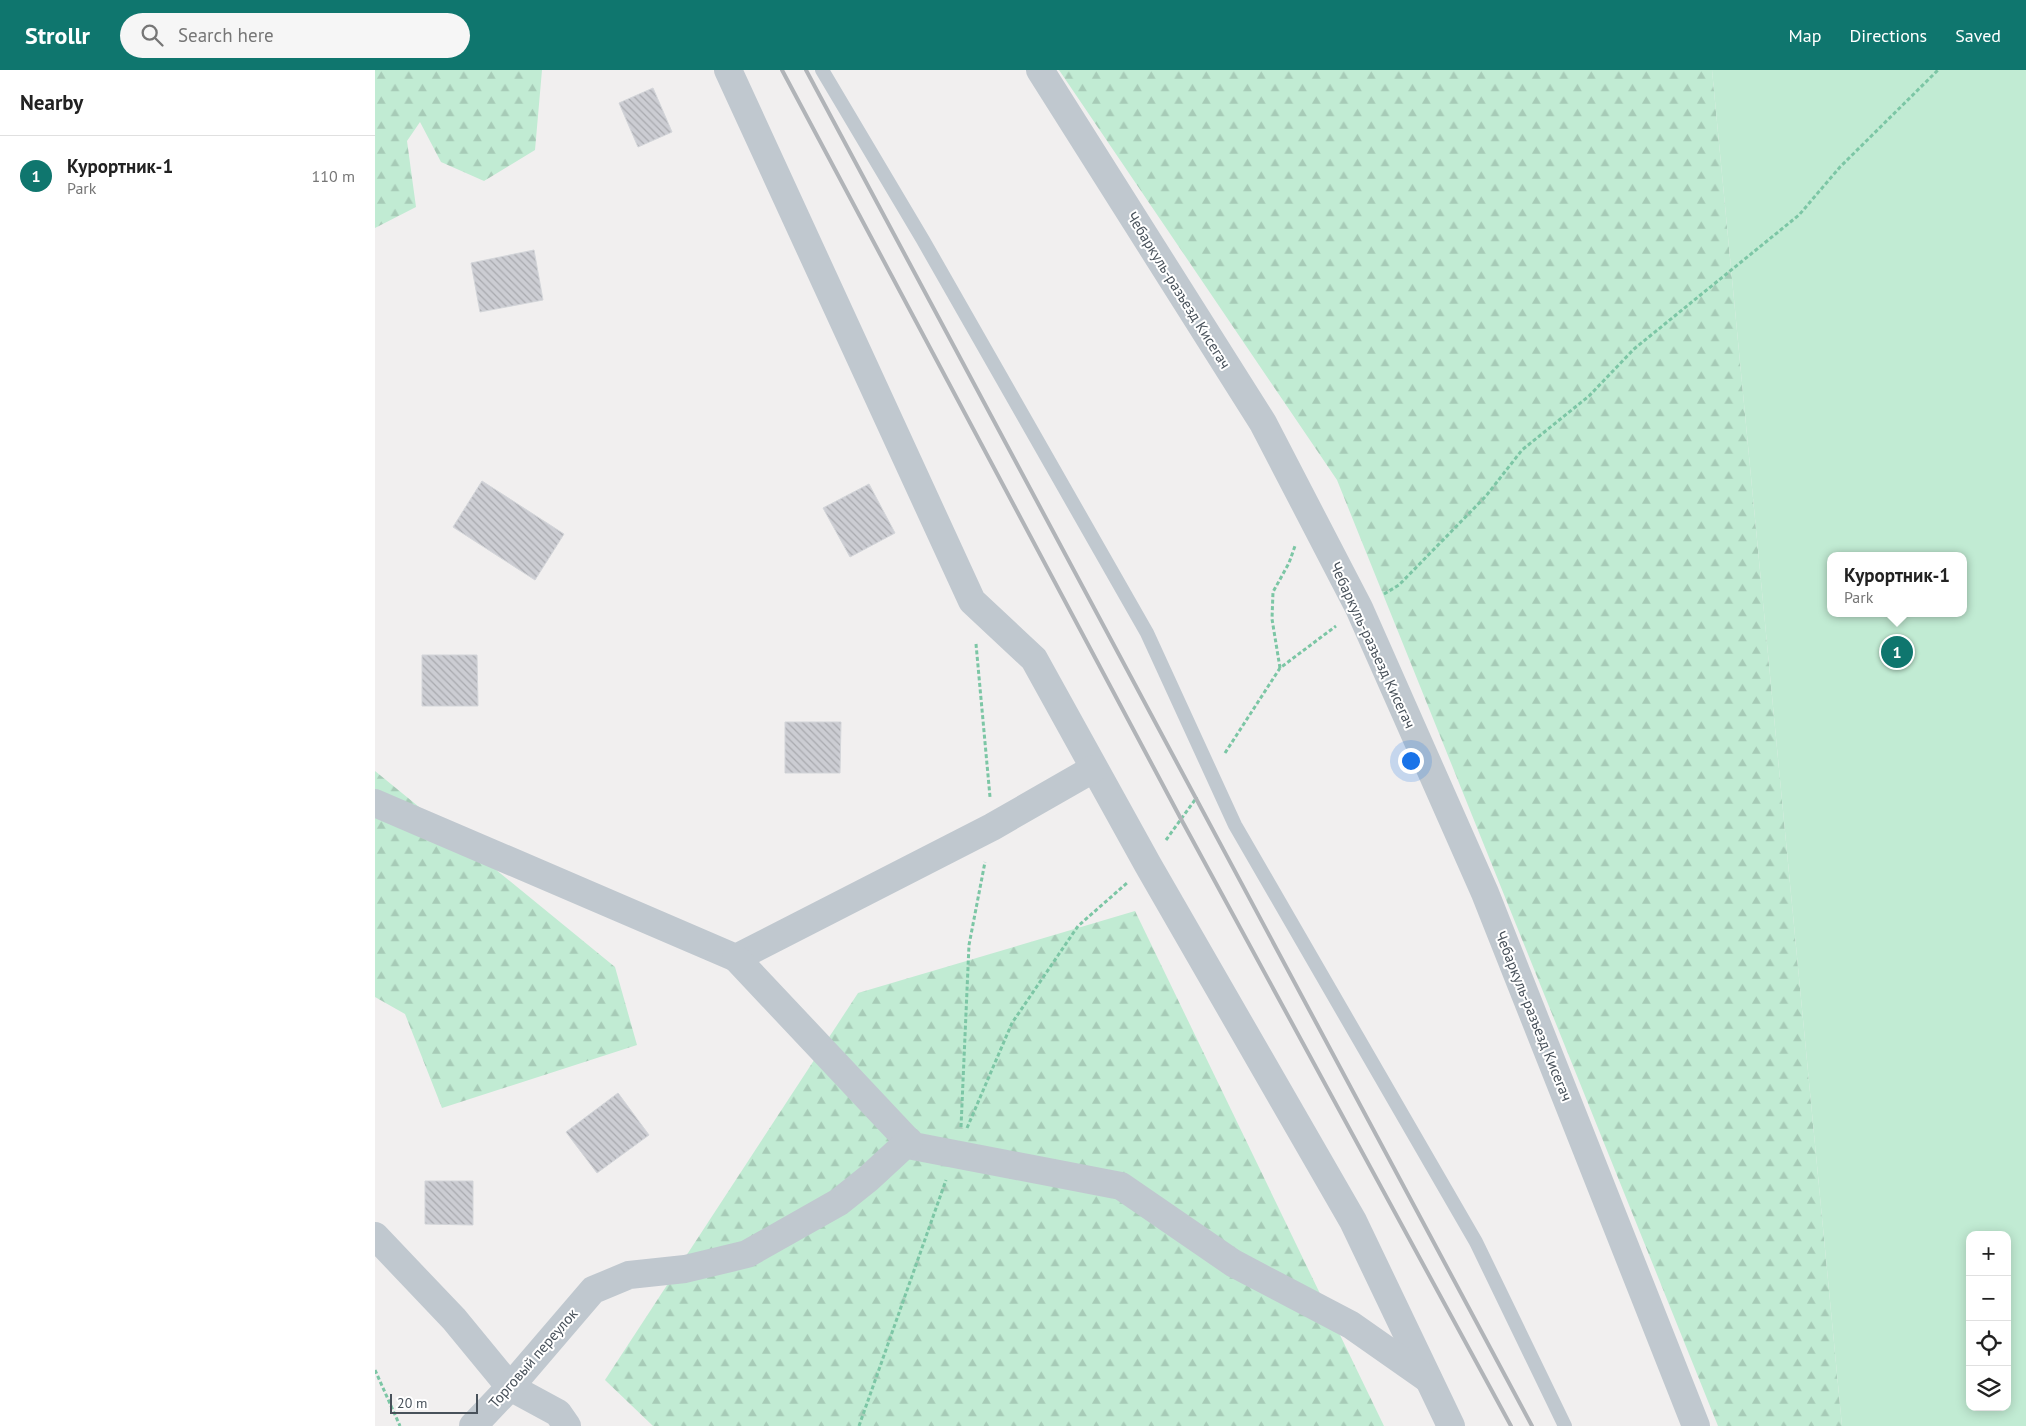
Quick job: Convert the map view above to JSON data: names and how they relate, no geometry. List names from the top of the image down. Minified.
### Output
{"streets":{"street":["Чебаркуль-разъезд Кисегач","Торговый переулок"]},"scale_bar":"20 m","page":{"header":"Strollr","search":"Search here","nav":["Map","Directions","Saved"],"heading":"Nearby","list":[{"mark":"1","name":"Курортник-1","note":"Park","value":"110 m"}],"popup":["Курортник-1","Park"],"pins":"1","map_buttons":["+","−"],"scale":"20 m"}}
